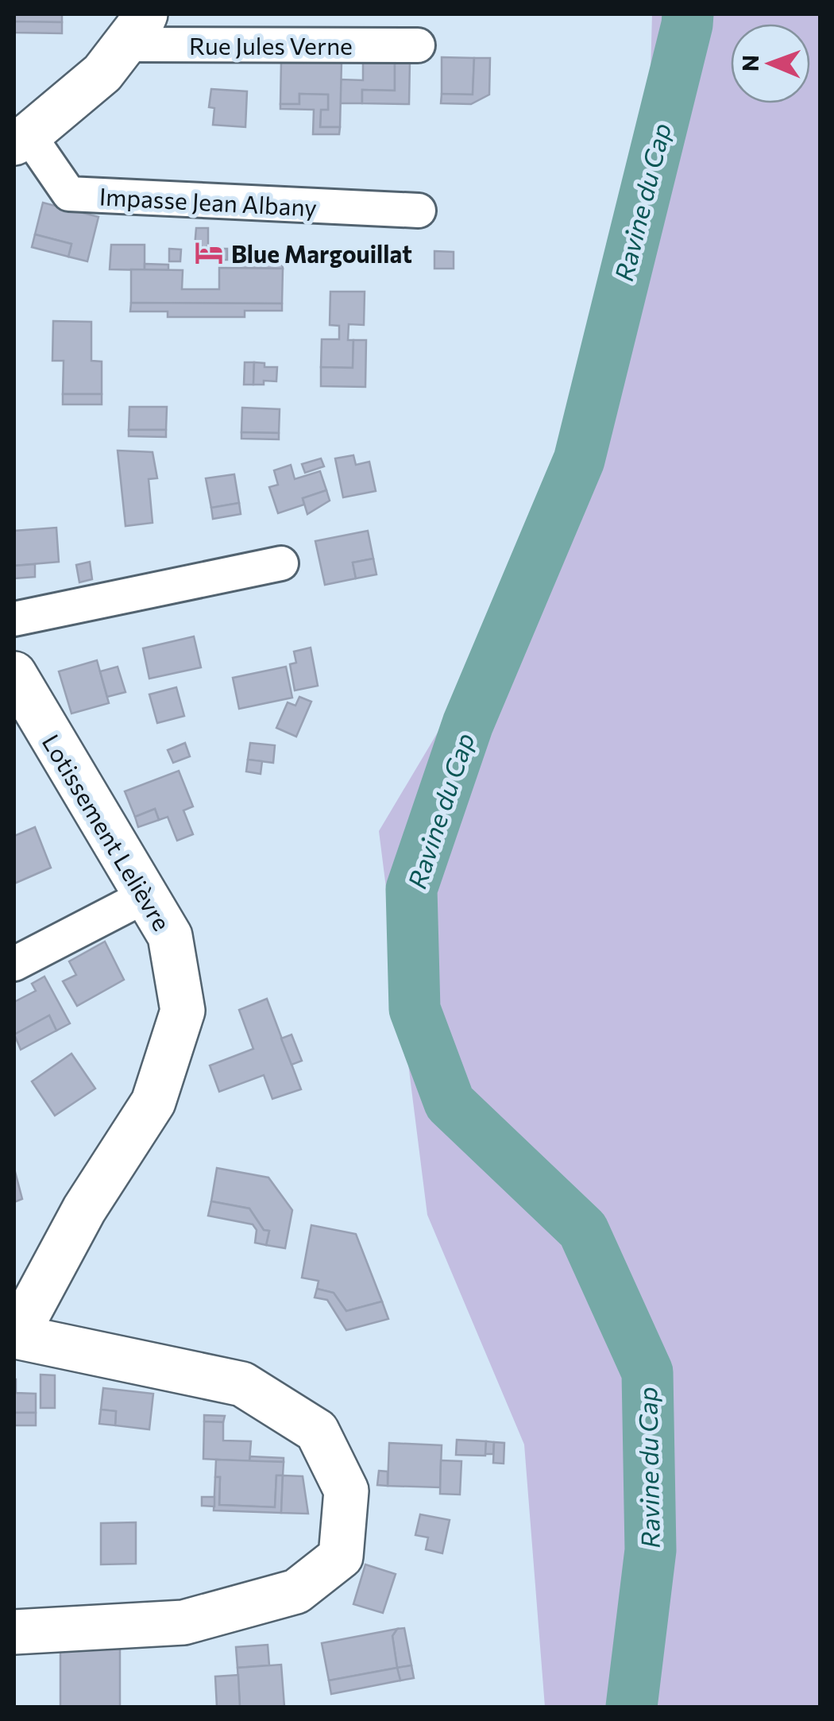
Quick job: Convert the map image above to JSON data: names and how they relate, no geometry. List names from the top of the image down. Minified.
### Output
{"streets":{"street":["Rue Jules Verne","Impasse Jean Albany","Lotissement Lelièvre"]},"crossings":[["Rue Jules Verne","Impasse Jean Albany"]],"water":["Ravine du Cap"],"places":{"hotel":["Blue Margouillat"]},"north":"left"}
